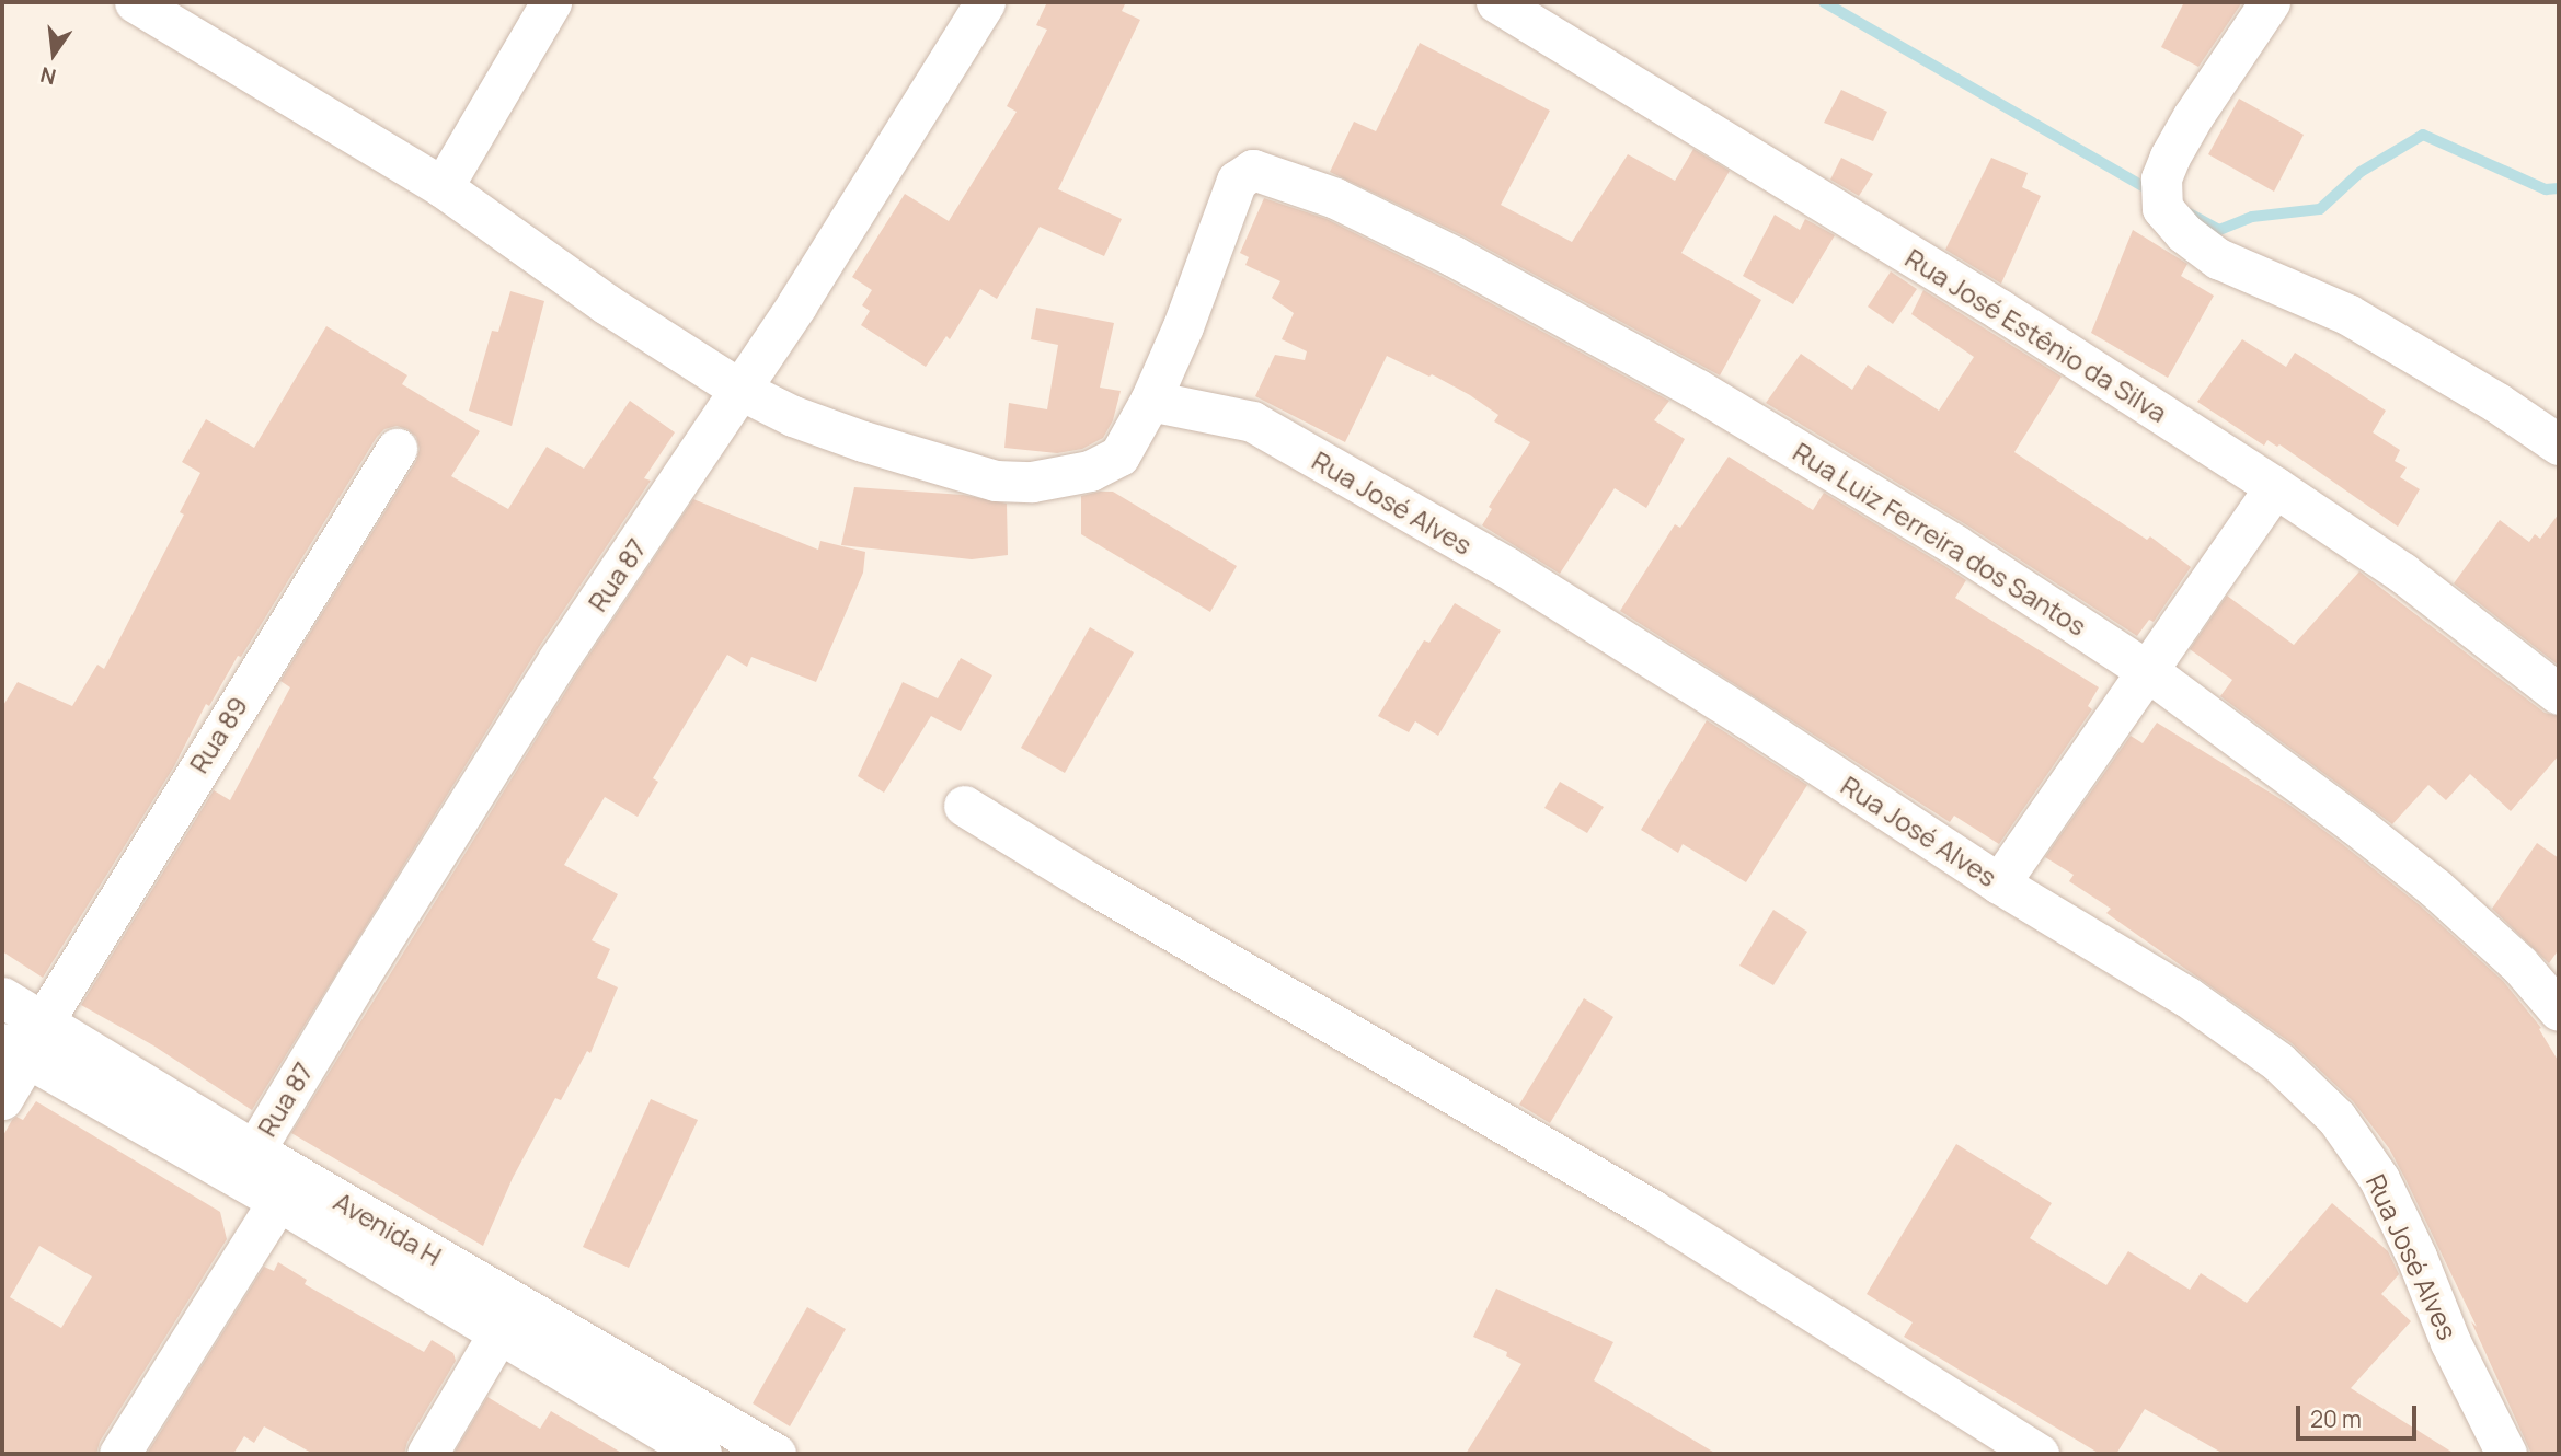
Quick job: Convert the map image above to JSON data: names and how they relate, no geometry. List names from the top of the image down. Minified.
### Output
{"streets":{"street":["Rua José Estênio da Silva","Rua José Alves","Rua Luiz Ferreira dos Santos","Rua 87","Rua 89","Avenida H"]},"crossings":[["Rua José Alves","Rua Luiz Ferreira dos Santos"],["Rua 87","Avenida H"],["Rua 89","Avenida H"]],"scale_bar":"20 m","north":"bottom"}
